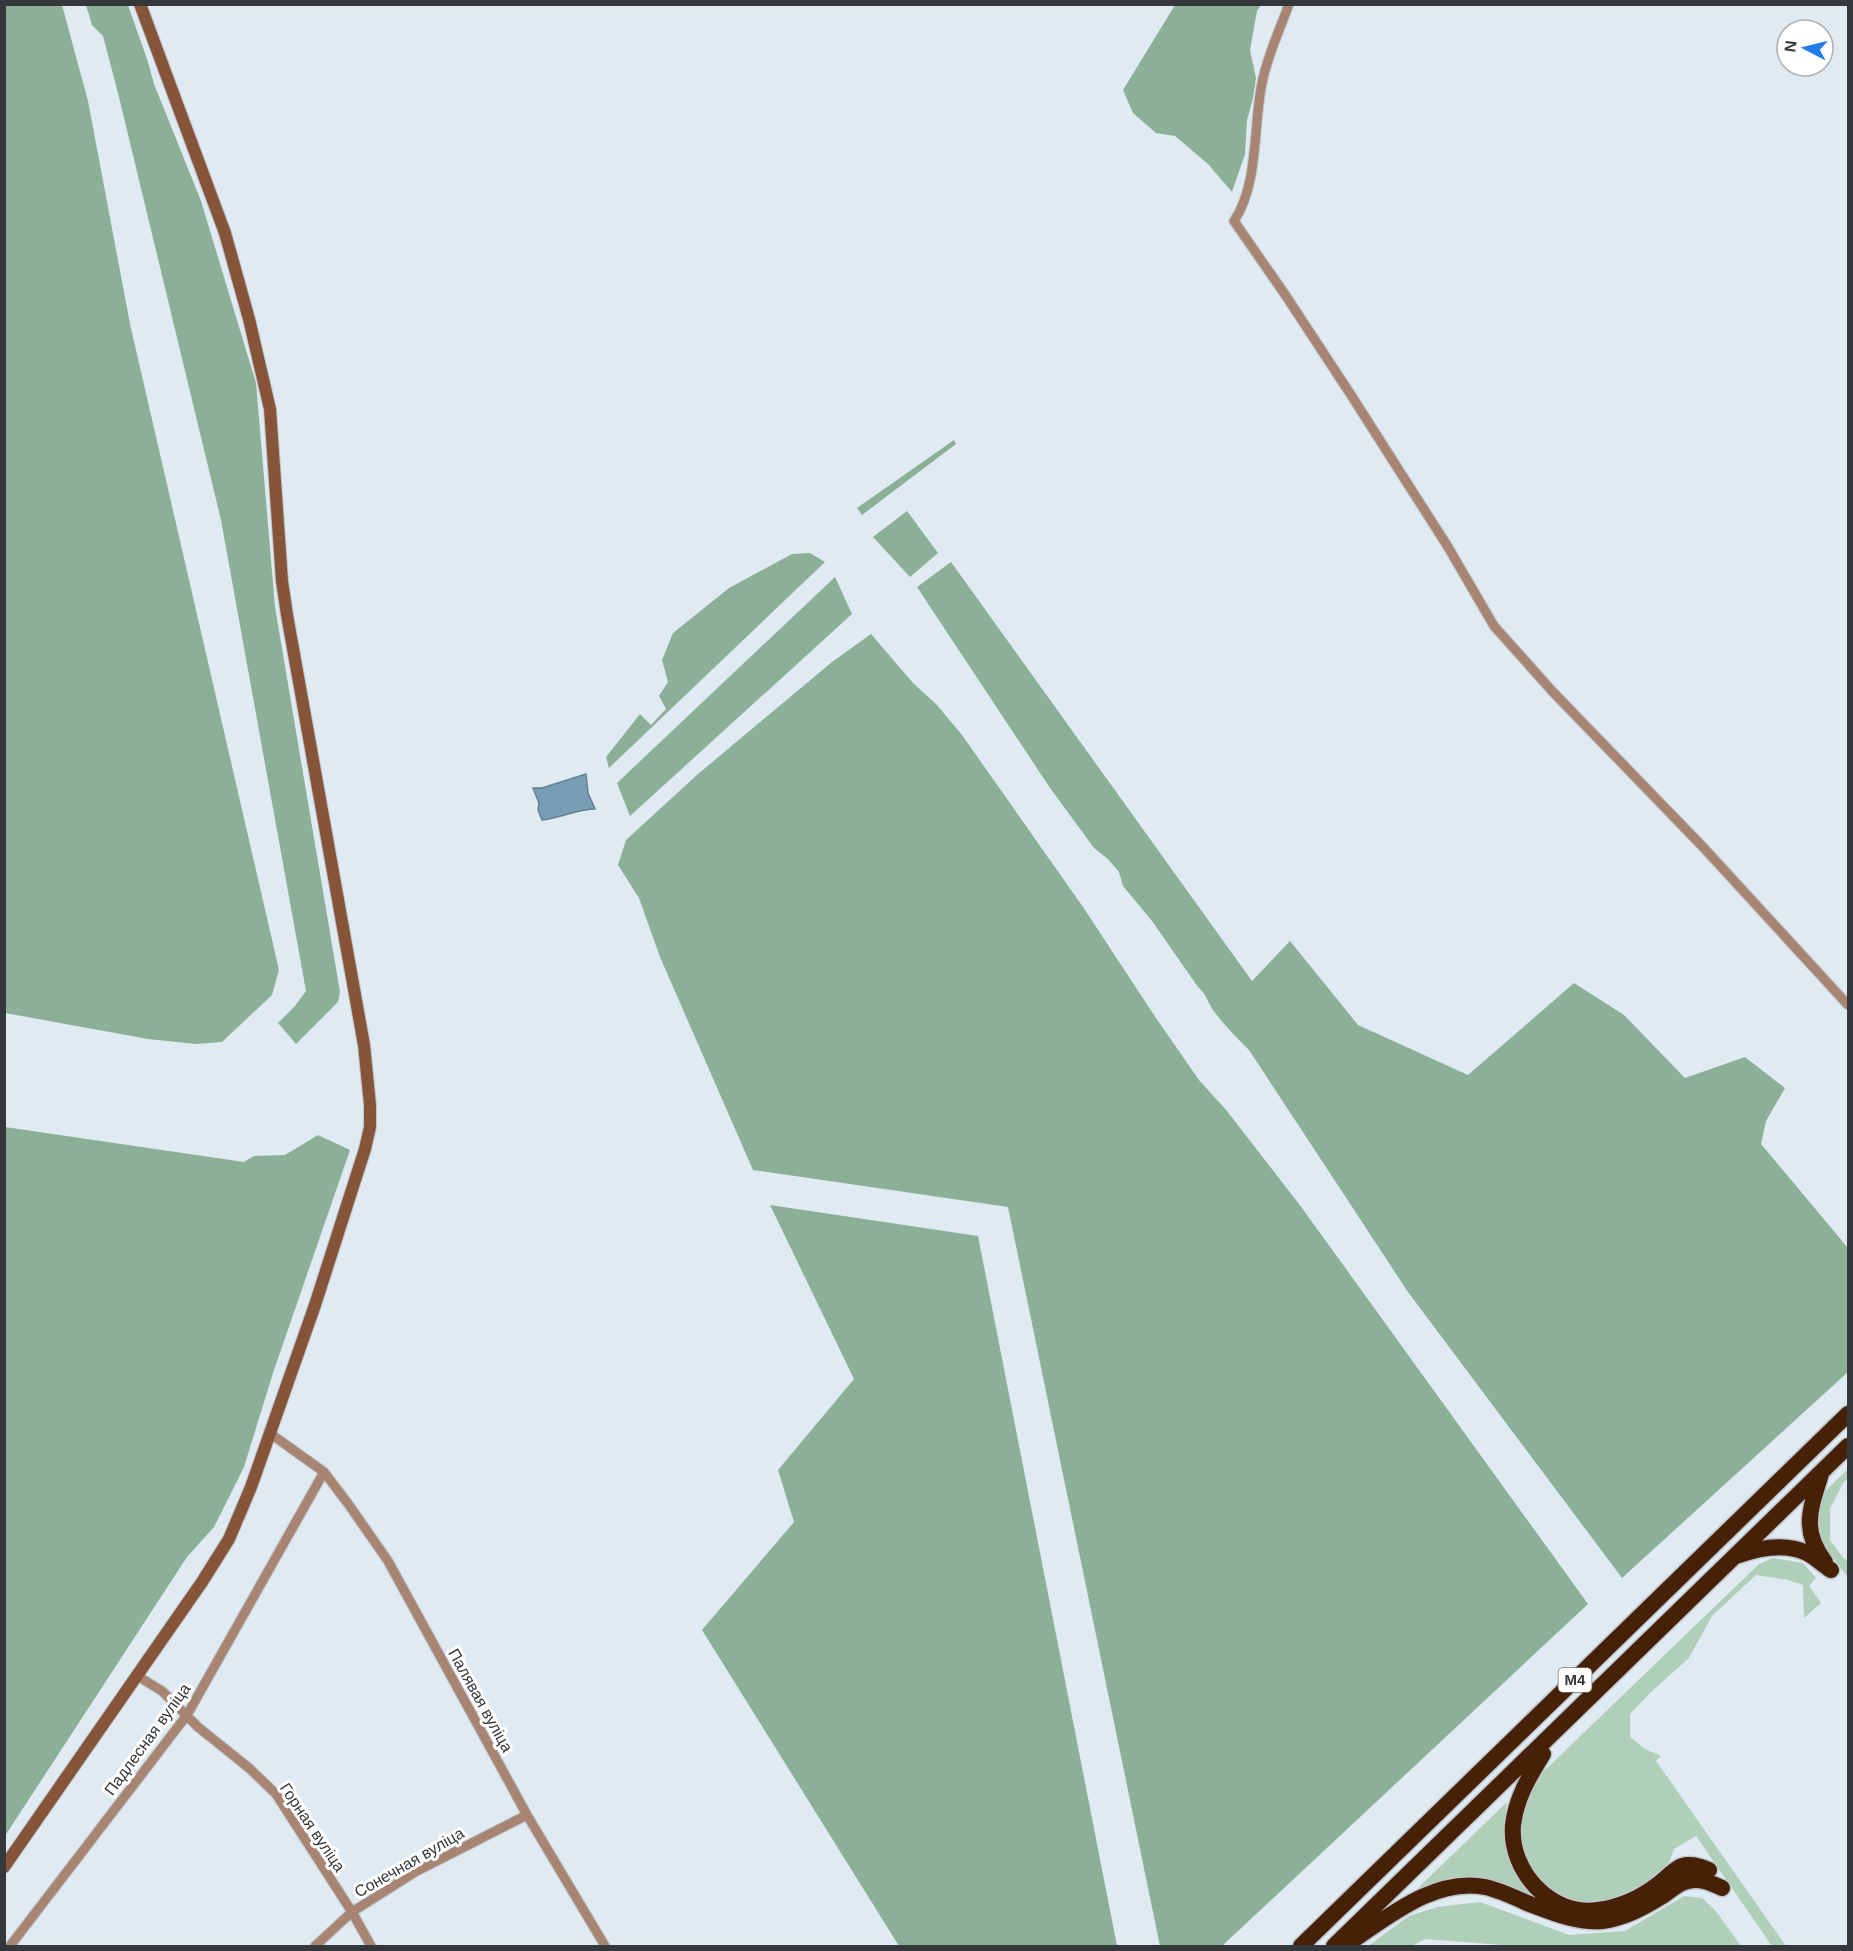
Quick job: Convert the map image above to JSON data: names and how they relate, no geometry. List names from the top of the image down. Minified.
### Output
{"streets":{"highway":["М4"],"street":["Палявая вуліца","Падлесная вуліца","Горная вуліца","Сонечная вуліца"]},"crossings":[["Палявая вуліца","Падлесная вуліца"],["Палявая вуліца","Сонечная вуліца"],["Падлесная вуліца","Горная вуліца"],["Горная вуліца","Сонечная вуліца"]],"north":"left"}
